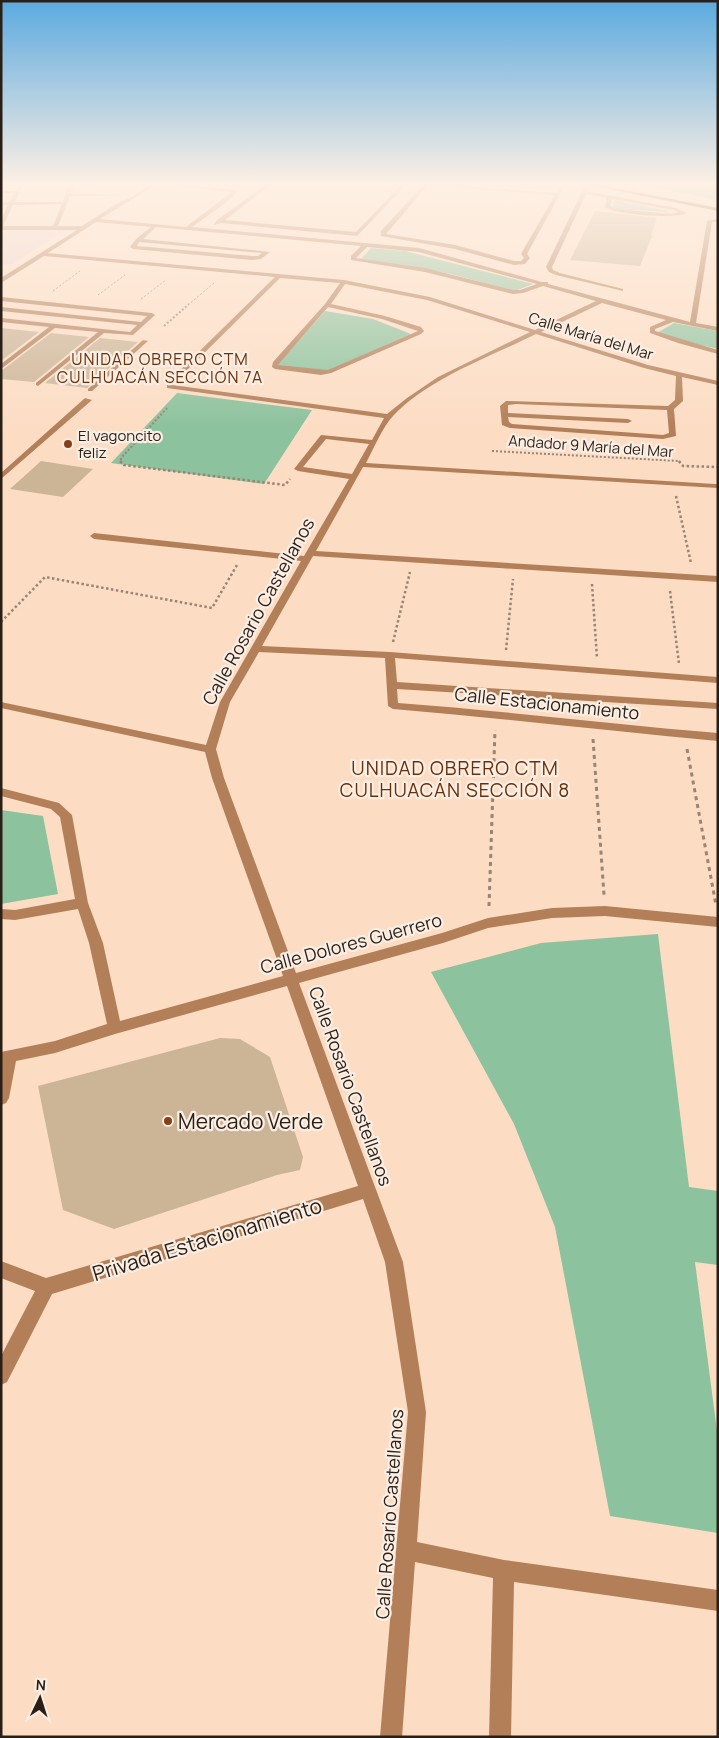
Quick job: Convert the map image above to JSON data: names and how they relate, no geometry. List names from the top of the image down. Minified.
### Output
{"streets":{"street":["Calle María del Mar","Calle Rosario Castellanos","Calle Estacionamiento","Calle Dolores Guerrero","Privada Estacionamiento"],"path":["Andador 9 María del Mar"]},"crossings":[["Calle María del Mar","Calle Rosario Castellanos"],["Calle Rosario Castellanos","Calle Estacionamiento"],["Calle Rosario Castellanos","Calle Dolores Guerrero"],["Calle Rosario Castellanos","Privada Estacionamiento"]],"districts":["UNIDAD OBRERO CTM CULHUACÁN SECCIÓN 7A","UNIDAD OBRERO CTM CULHUACÁN SECCIÓN 8"],"places":["El vagoncito feliz","Mercado Verde"],"north":"top"}
